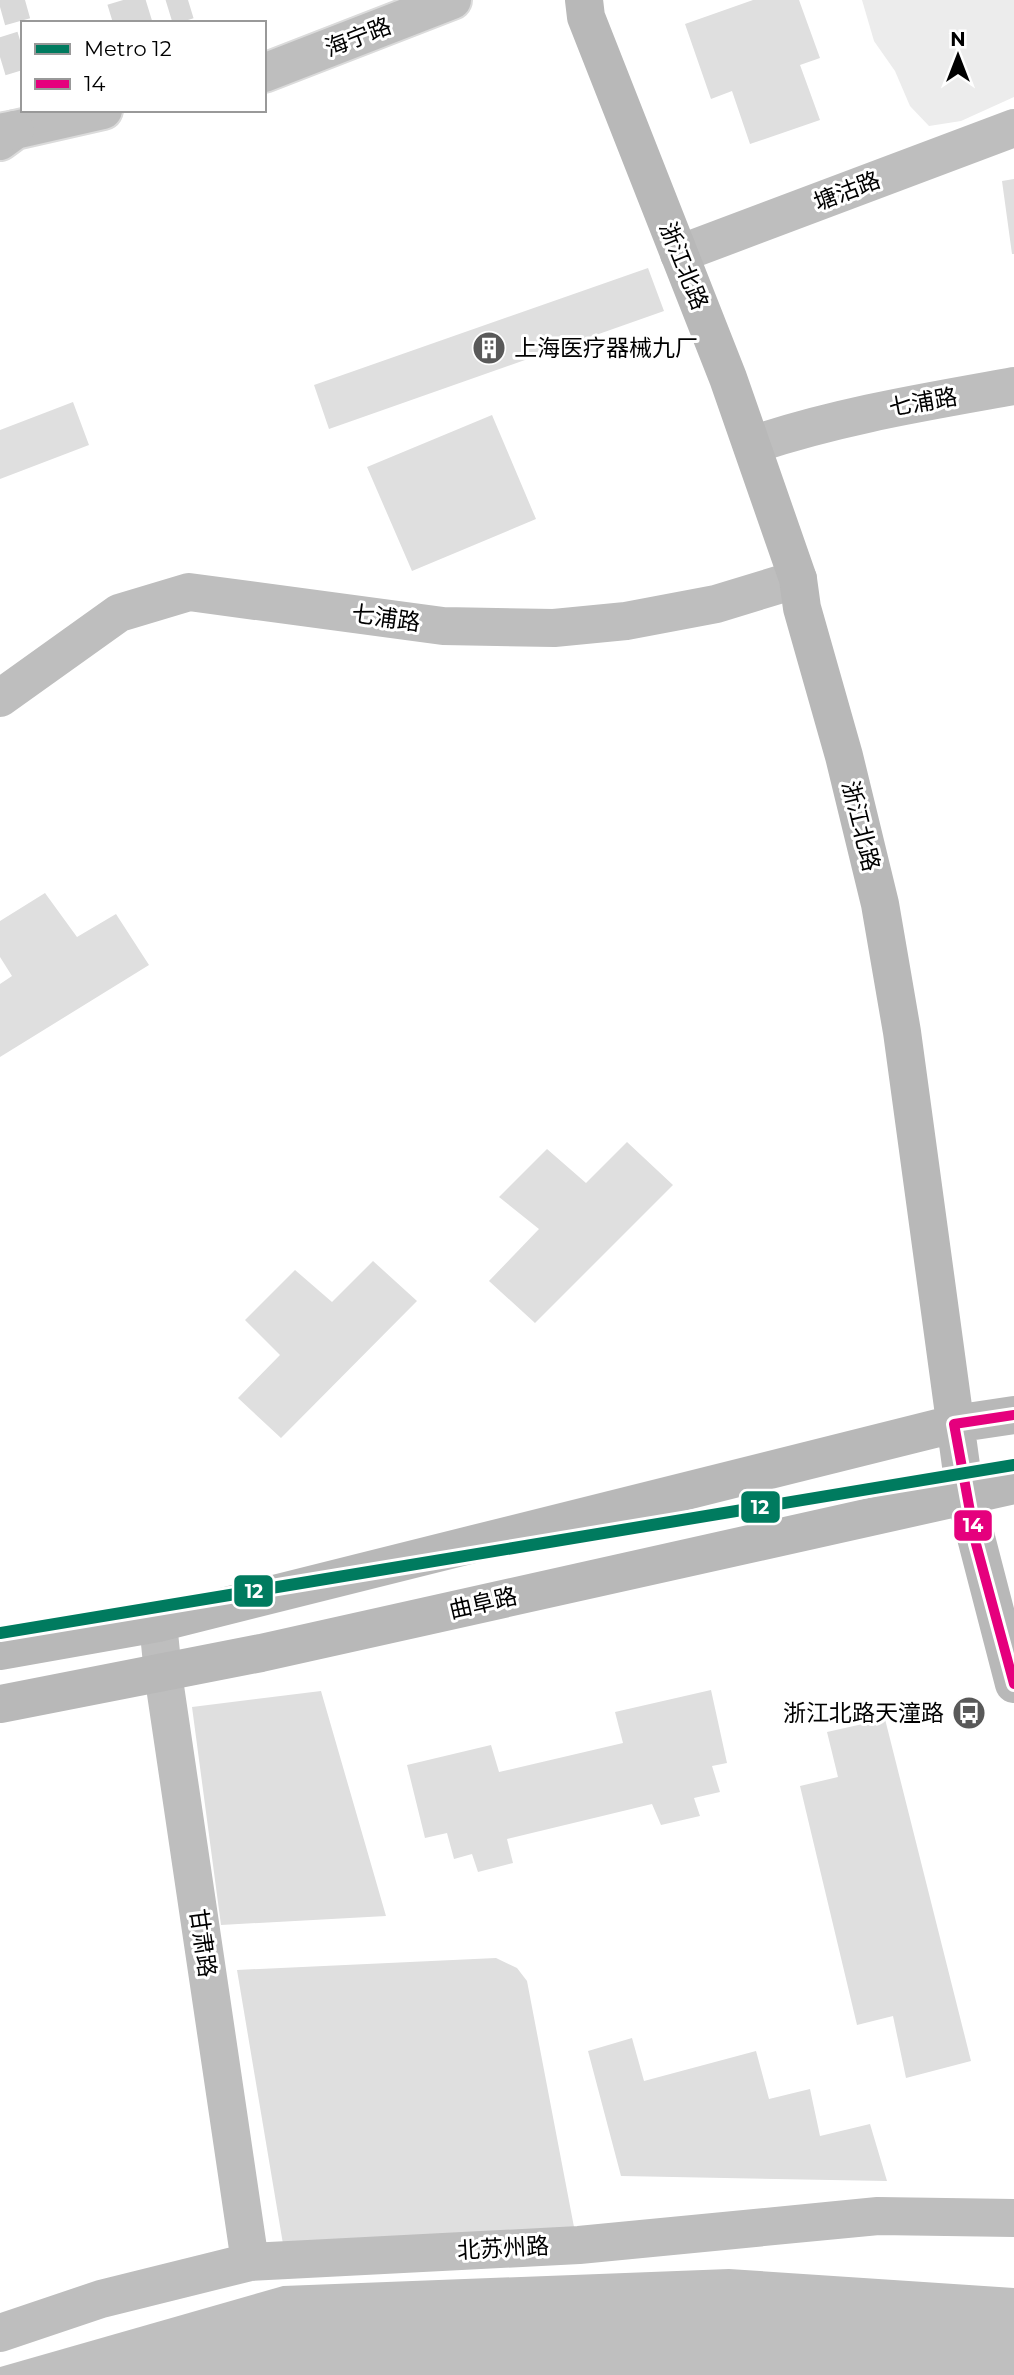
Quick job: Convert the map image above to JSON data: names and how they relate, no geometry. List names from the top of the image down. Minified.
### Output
{"streets":{"main road":["浙江北路","曲阜路"],"street":["海宁路","塘沽路","七浦路","甘肃路","北苏州路"]},"crossings":[["塘沽路","浙江北路"],["浙江北路","七浦路"],["浙江北路","曲阜路"],["曲阜路","甘肃路"],["甘肃路","北苏州路"]],"places":{"building":["上海医疗器械九厂"],"bus stop":["浙江北路天潼路"]},"lines":["transit line 14","metro line 12"],"legend":["Metro 12","14"],"north":"top"}
